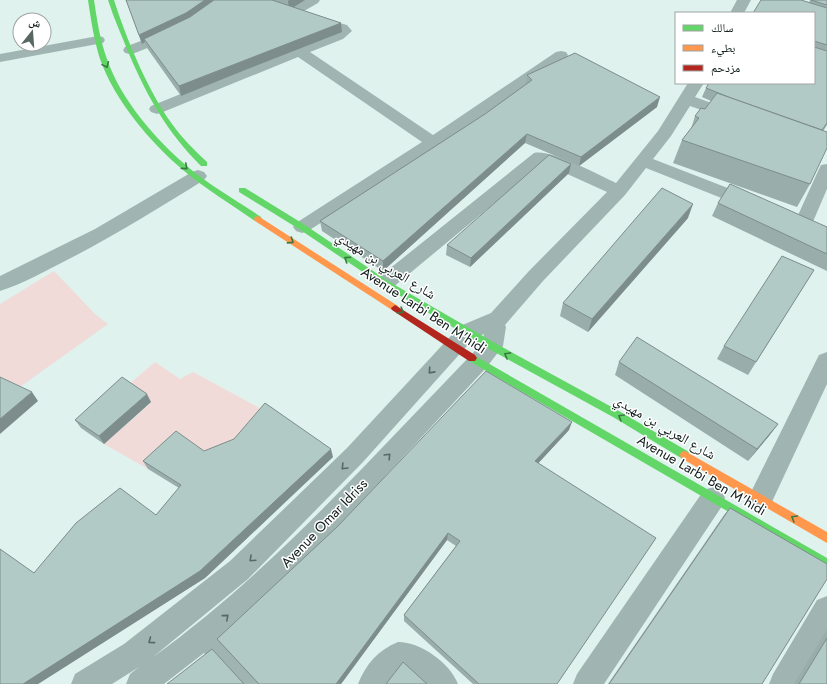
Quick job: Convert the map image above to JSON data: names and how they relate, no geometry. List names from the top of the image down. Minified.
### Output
{"streets":{"main road":["شارع العربي بن مهيدي","Avenue Larbi Ben M'hidi"],"street":["Avenue Omar Idriss"]},"crossings":[["شارع العربي بن مهيدي","Avenue Larbi Ben M'hidi"],["شارع العربي بن مهيدي","Avenue Omar Idriss"],["Avenue Larbi Ben M'hidi","Avenue Omar Idriss"]],"one_way":["شارع العربي بن مهيدي","Avenue Larbi Ben M'hidi"],"legend":["سالك","بطيء","مزدحم"],"north":"top"}
